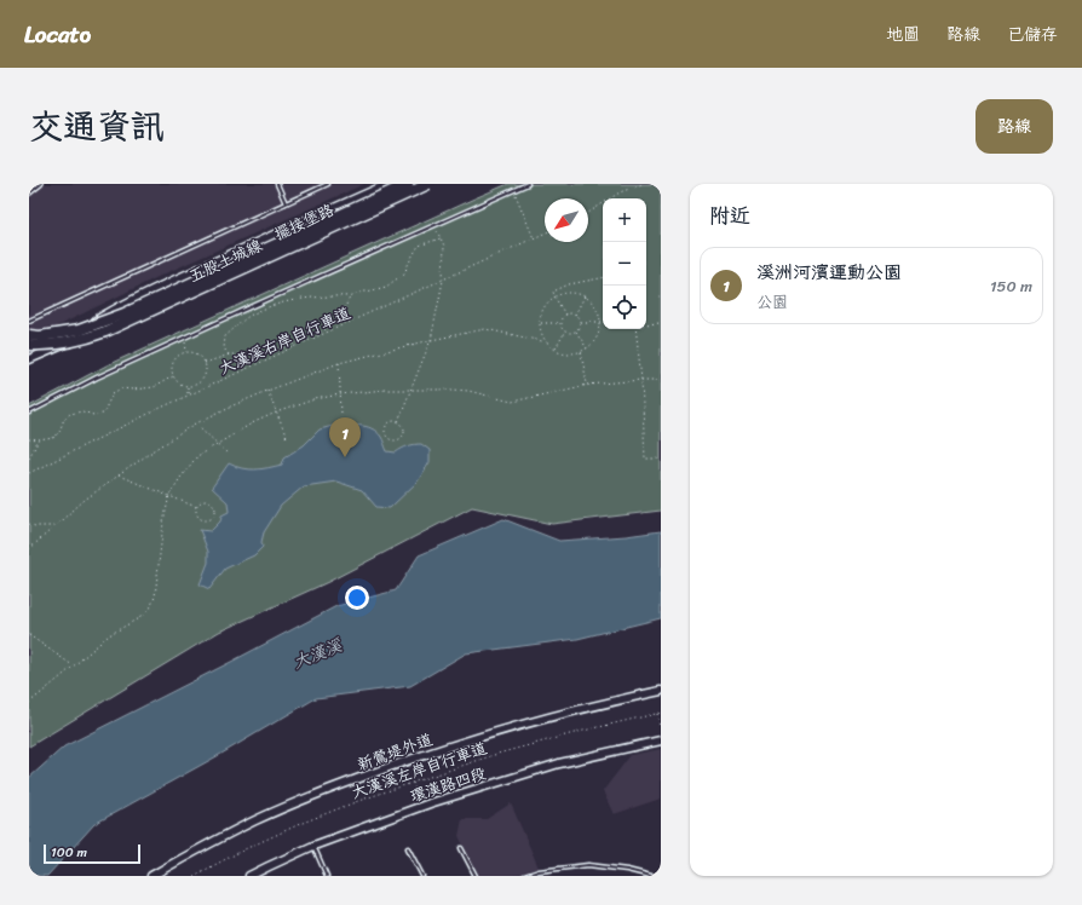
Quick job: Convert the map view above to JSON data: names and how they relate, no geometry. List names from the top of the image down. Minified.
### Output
{"streets":{"highway":["五股土城線"],"street":["擺接堡路","新鶯堤外道","環漢路四段"],"path":["大漢溪右岸自行車道","大漢溪左岸自行車道"]},"water":["大漢溪"],"scale_bar":"100 m","north":"bottom left","page":{"header":"Locato","nav":["地圖","路線","已儲存"],"title":"交通資訊","buttons":"路線","heading":"附近","map_buttons":["+","−"],"list":[{"mark":"1","name":"溪洲河濱運動公園","note":"公園","value":"150 m"}],"pins":"1","scale":"100 m"}}
